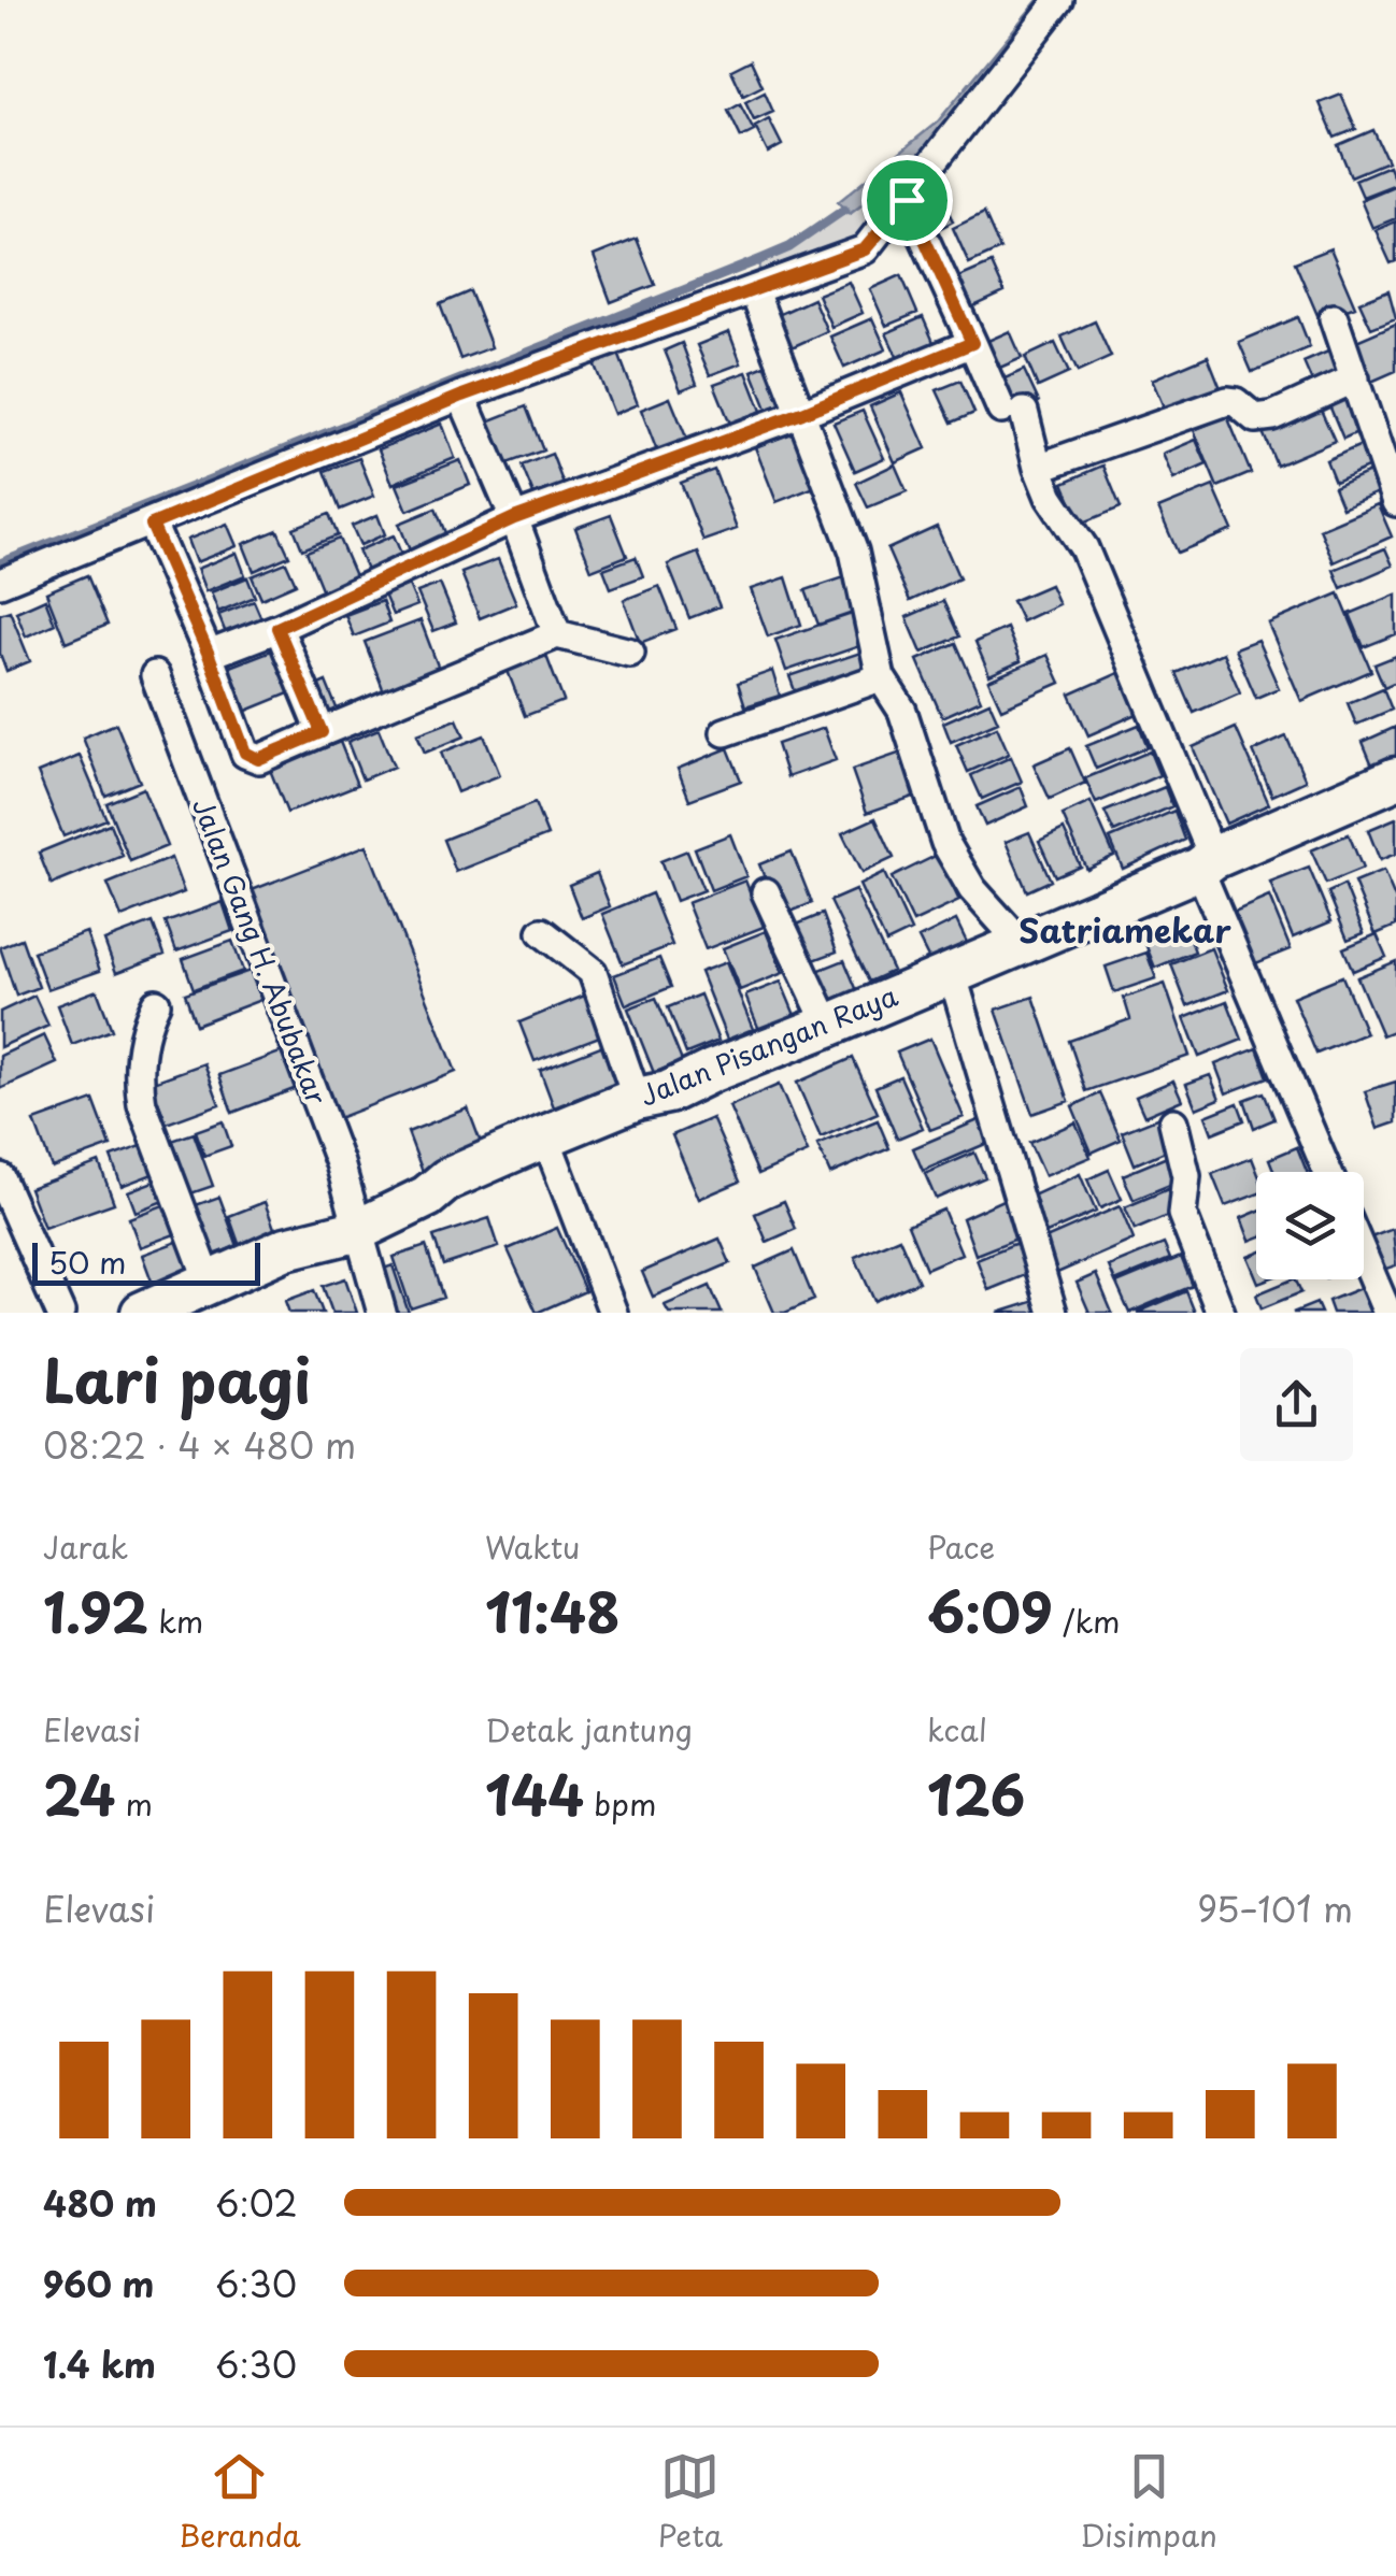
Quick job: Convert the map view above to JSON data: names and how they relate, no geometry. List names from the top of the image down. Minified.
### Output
{"streets":{"street":["Jalan Gang H. Abubakar","Jalan Pisangan Raya"]},"crossings":[["Jalan Gang H. Abubakar","Jalan Pisangan Raya"]],"districts":["Satriamekar"],"scale_bar":"50 m","page":{"scale":"50 m","heading":["Lari pagi","08:22 · 4 × 480 m"],"stats":[["Jarak","1.92 km"],["Waktu","11:48"],["Pace","6:09 /km"],["Elevasi","24 m"],["Detak jantung","144 bpm"],["kcal","126"]],"chart":["Elevasi","95–101 m"],"list":[{"name":"480 m","note":"6:02"},{"name":"960 m","note":"6:30"},{"name":"1.4 km","note":"6:30"}],"tabs":["Beranda","Peta","Disimpan"]}}
